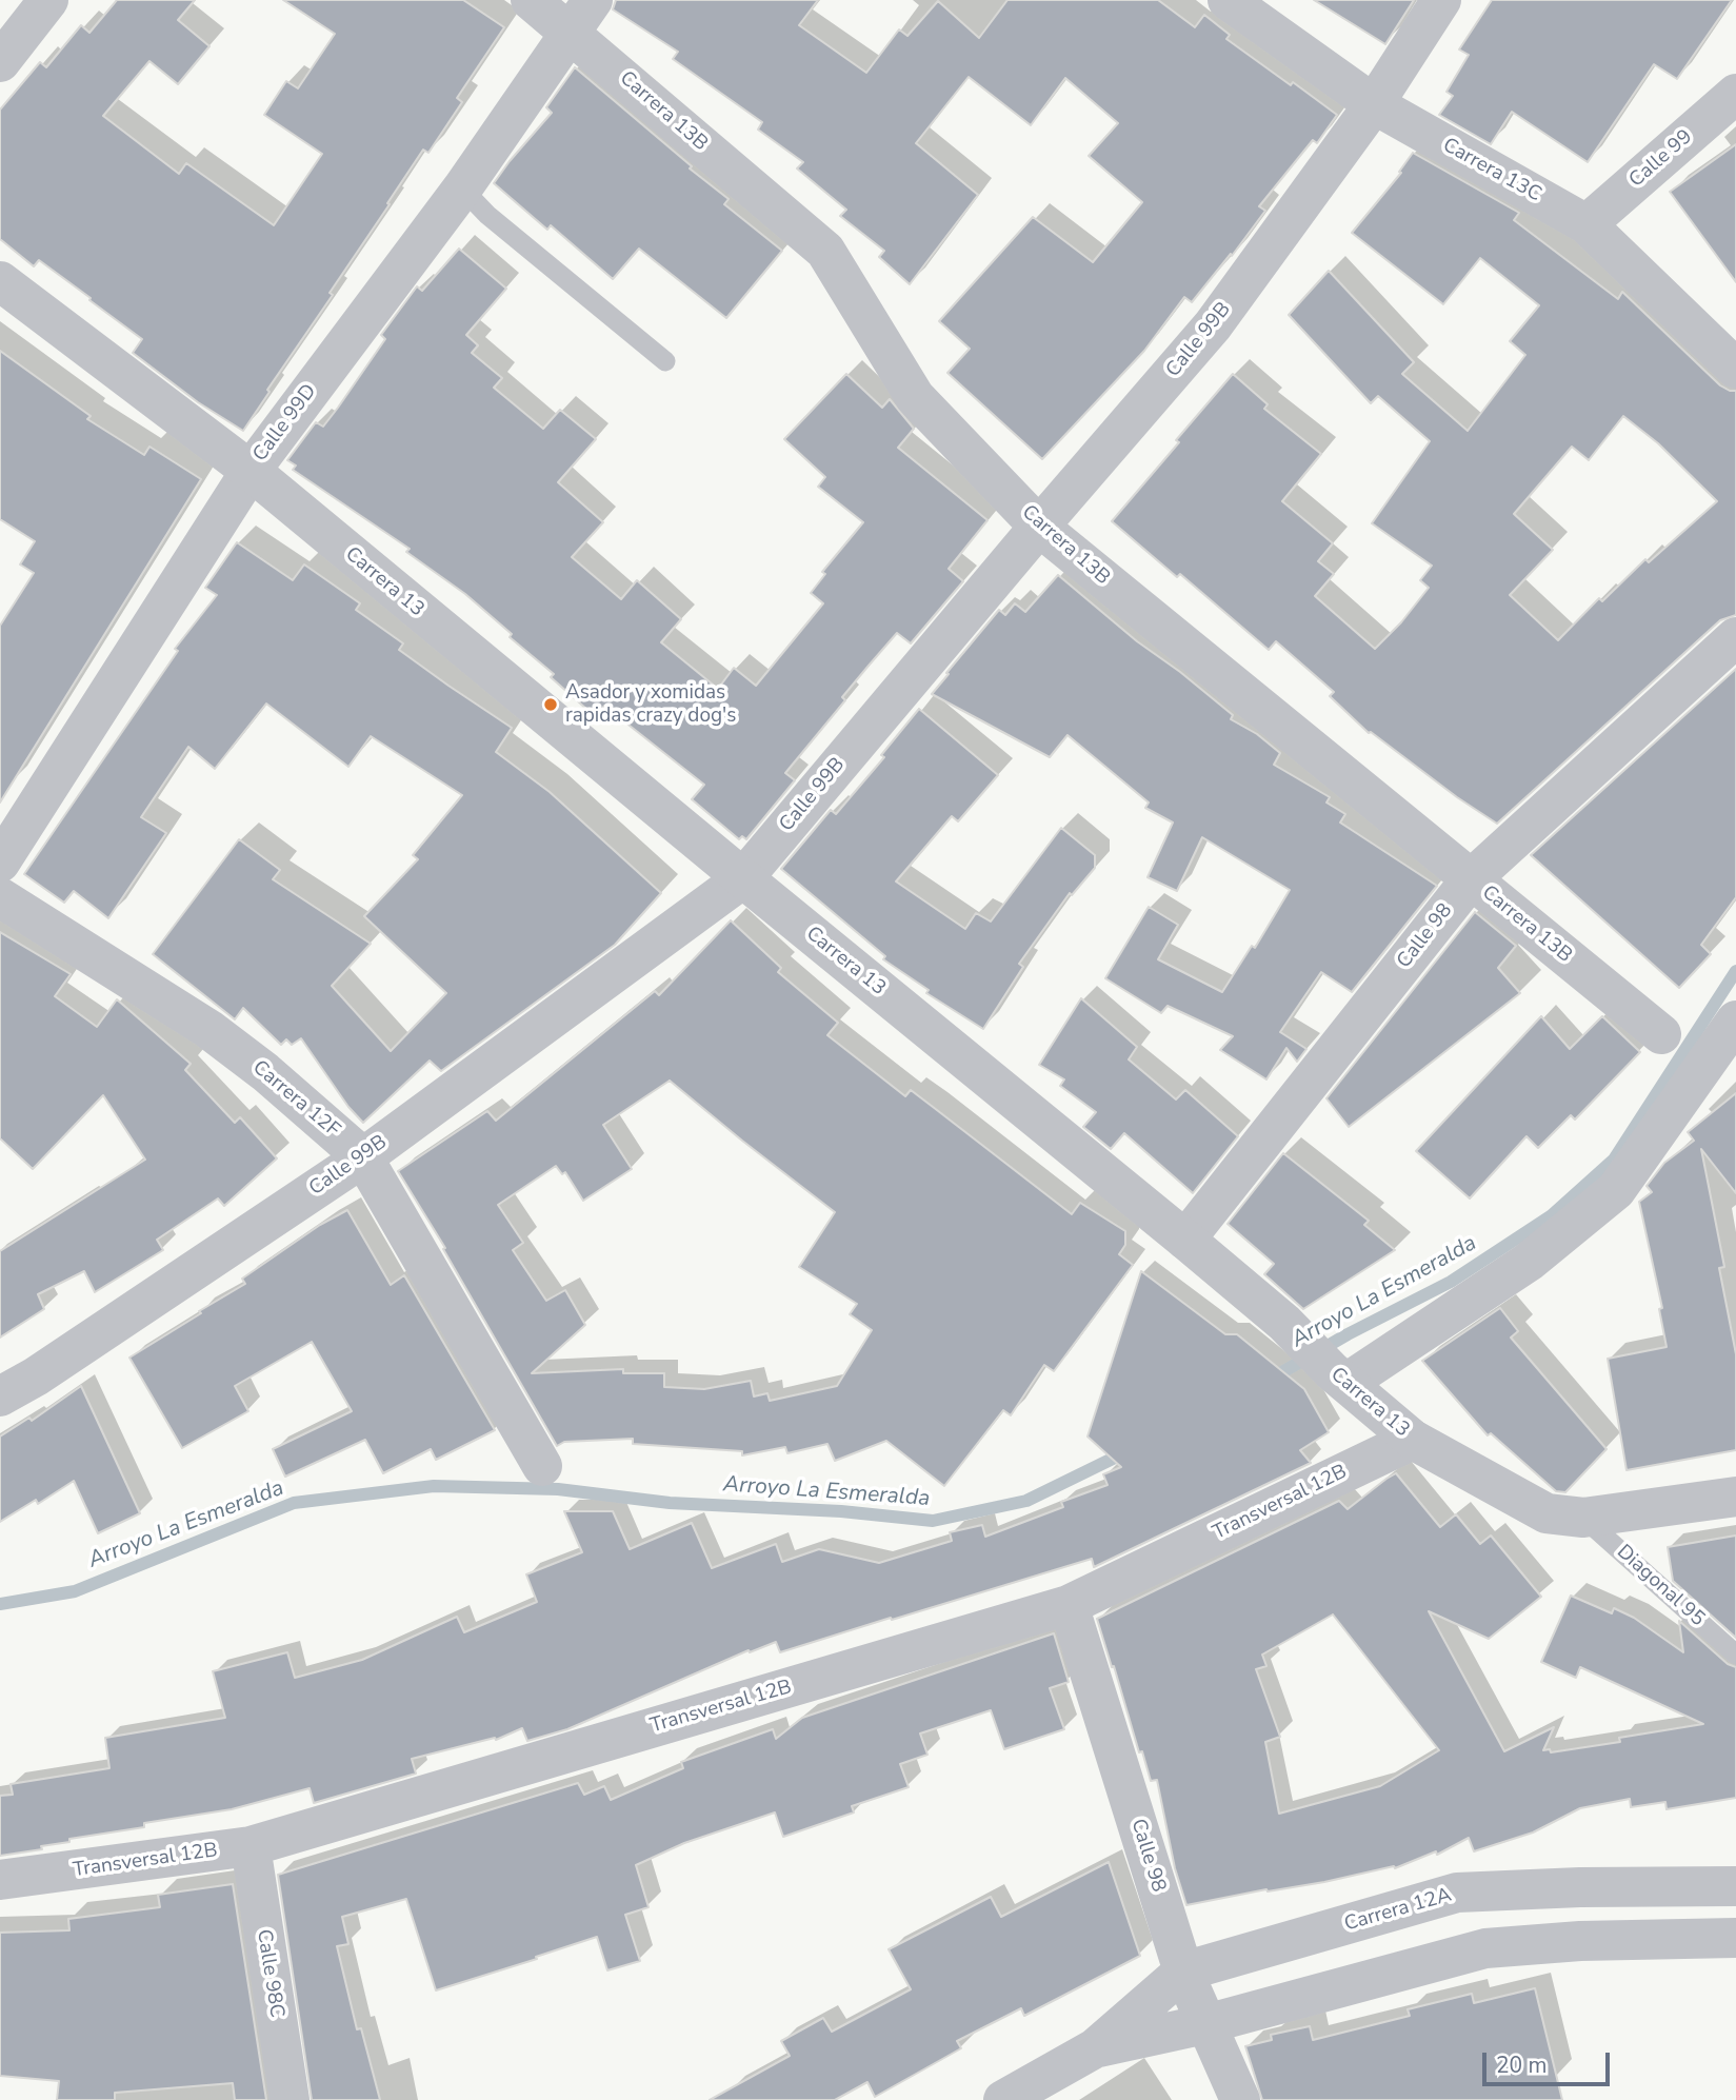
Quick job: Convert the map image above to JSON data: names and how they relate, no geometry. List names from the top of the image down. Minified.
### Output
{"streets":{"street":["Carrera 13B","Calle 99","Carrera 13C","Calle 99B","Calle 99D","Carrera 13","Calle 98","Carrera 12F","Transversal 12B","Carrera 12A","Calle 98C"],"lane":["Diagonal 95"]},"crossings":[["Carrera 13B","Calle 99B"],["Carrera 13B","Calle 99D"],["Carrera 13B","Calle 98"],["Calle 99","Carrera 13C"],["Carrera 13C","Calle 99B"],["Calle 99B","Carrera 13"],["Calle 99B","Carrera 12F"],["Calle 99D","Carrera 13"],["Carrera 13","Calle 98"],["Carrera 13","Transversal 12B"],["Carrera 13","Diagonal 95"],["Calle 98","Transversal 12B"],["Calle 98","Carrera 12A"],["Transversal 12B","Calle 98C"]],"water":["Arroyo La Esmeralda"],"places":["Asador y xomidas rapidas crazy dog's"],"scale_bar":"20 m"}
